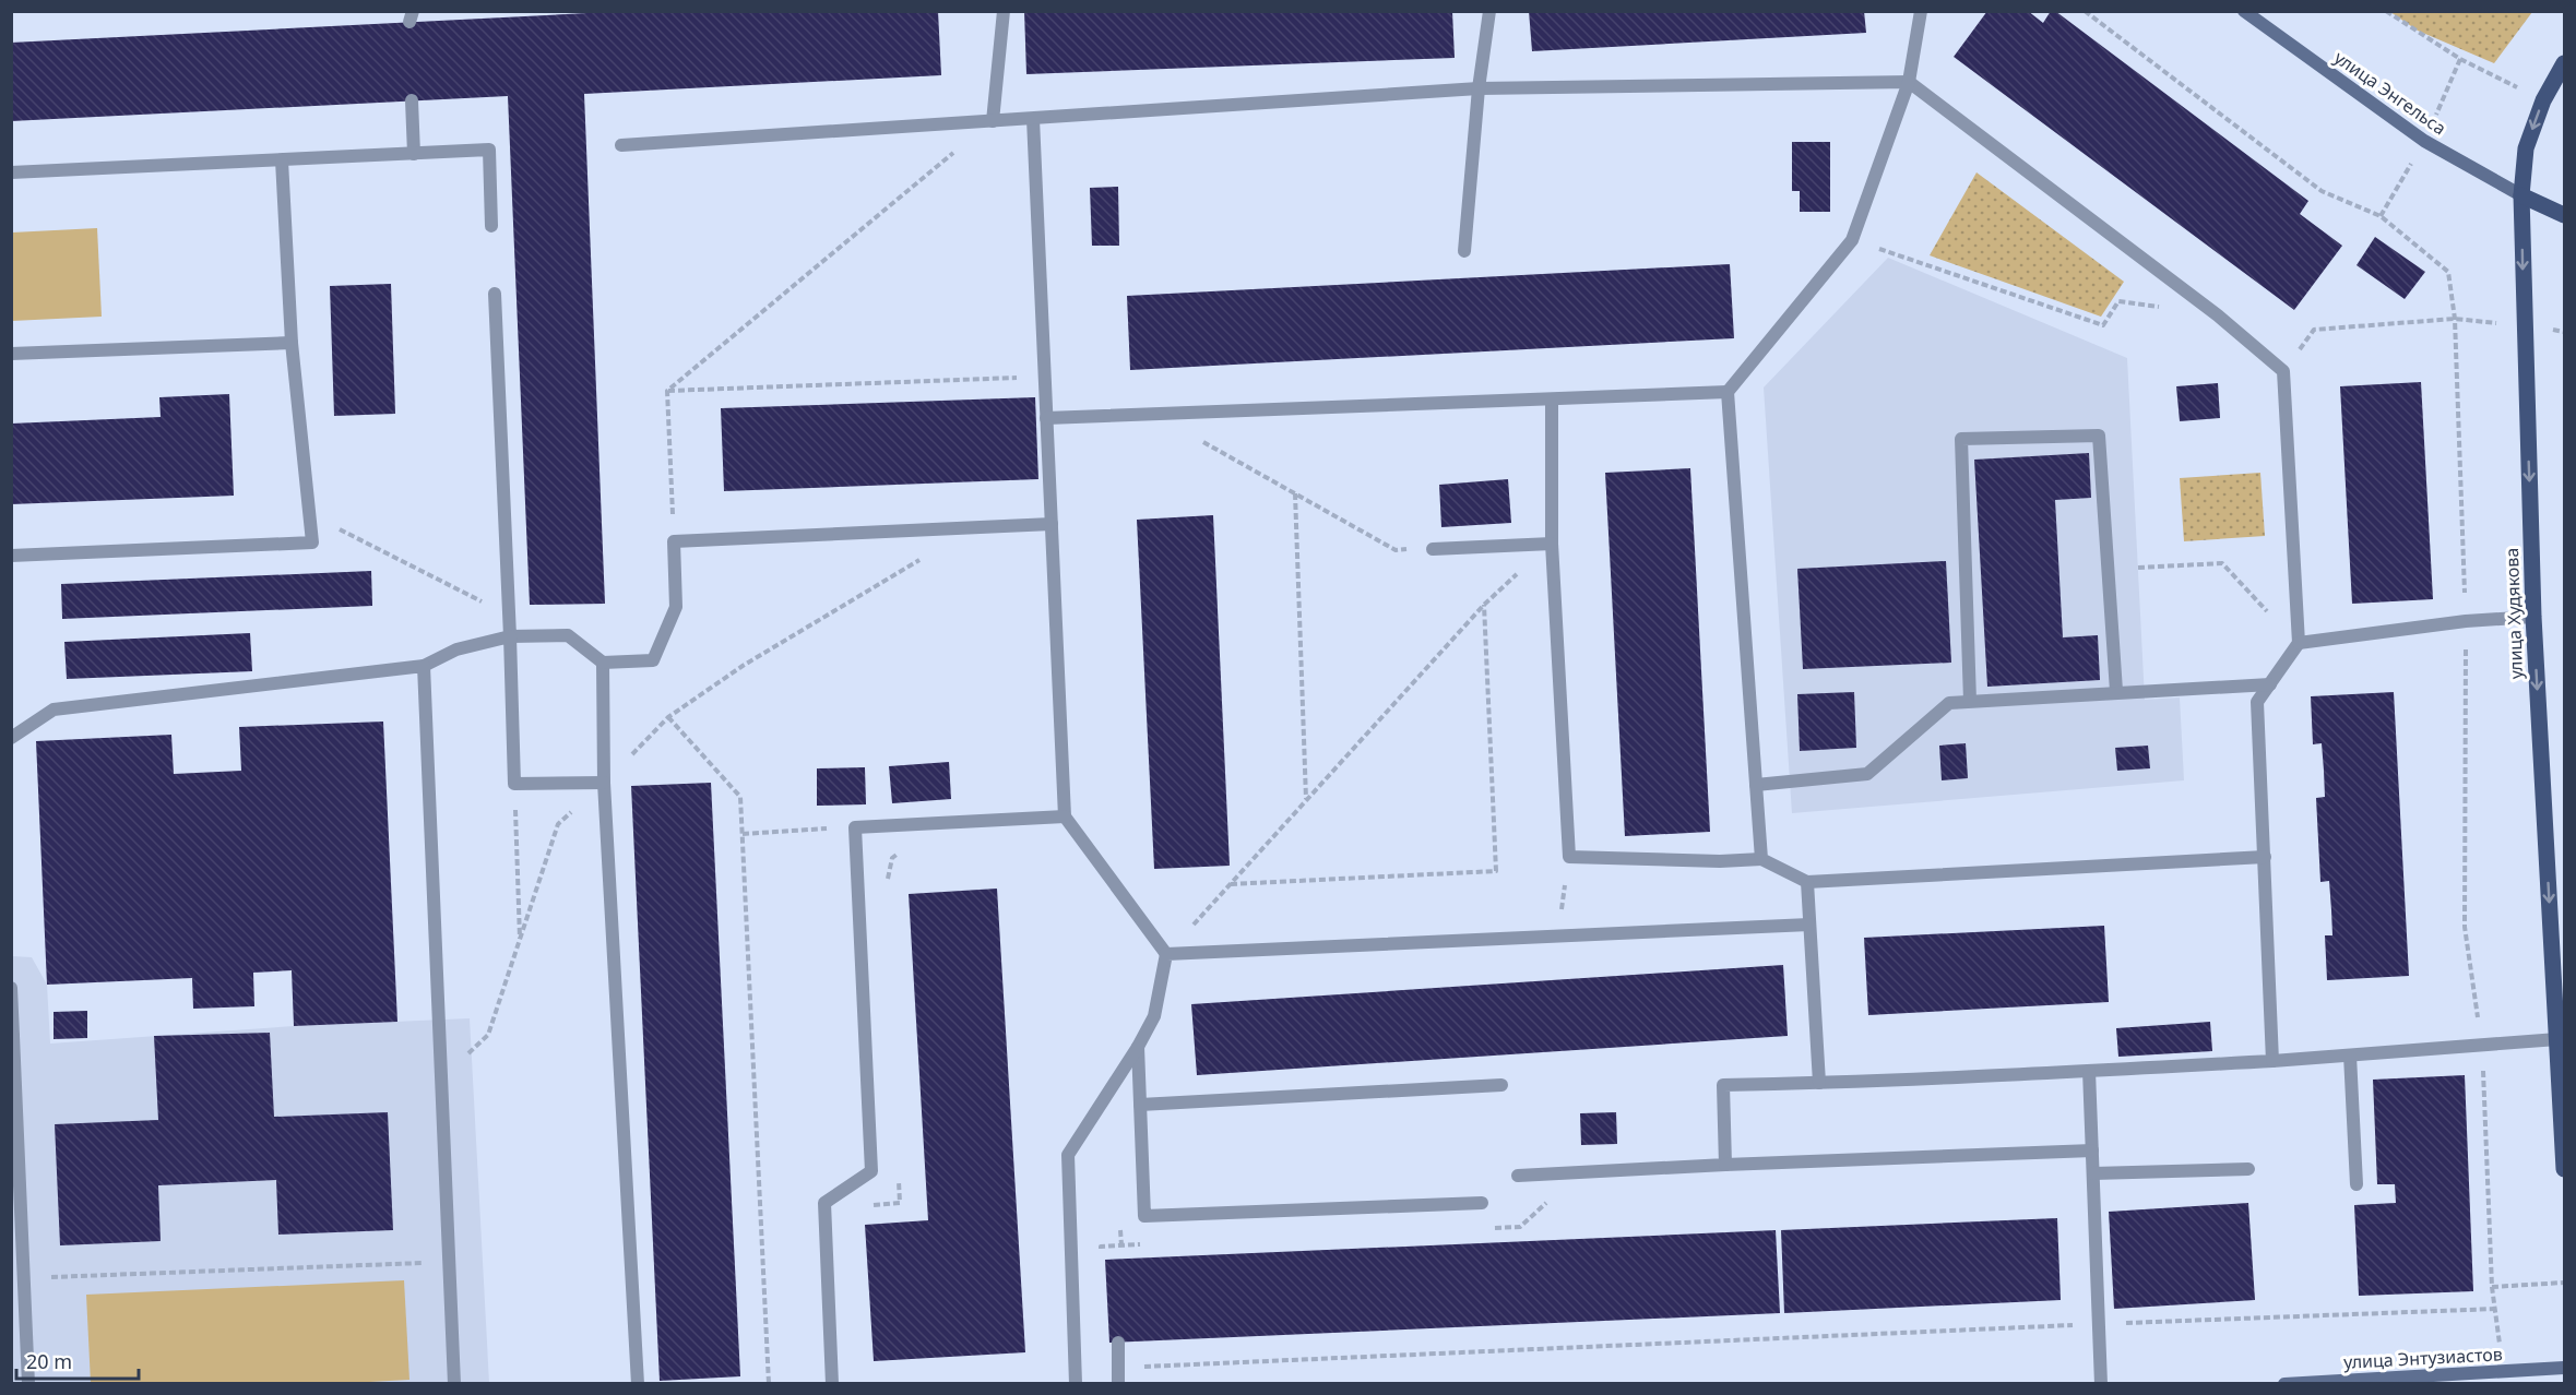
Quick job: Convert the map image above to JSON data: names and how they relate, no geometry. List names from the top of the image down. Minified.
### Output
{"streets":{"main road":["улица Энгельса","улица Худякова","улица Энтузиастов"]},"crossings":[["улица Энгельса","улица Худякова"]],"one_way":["улица Худякова"],"scale_bar":"20 m"}
